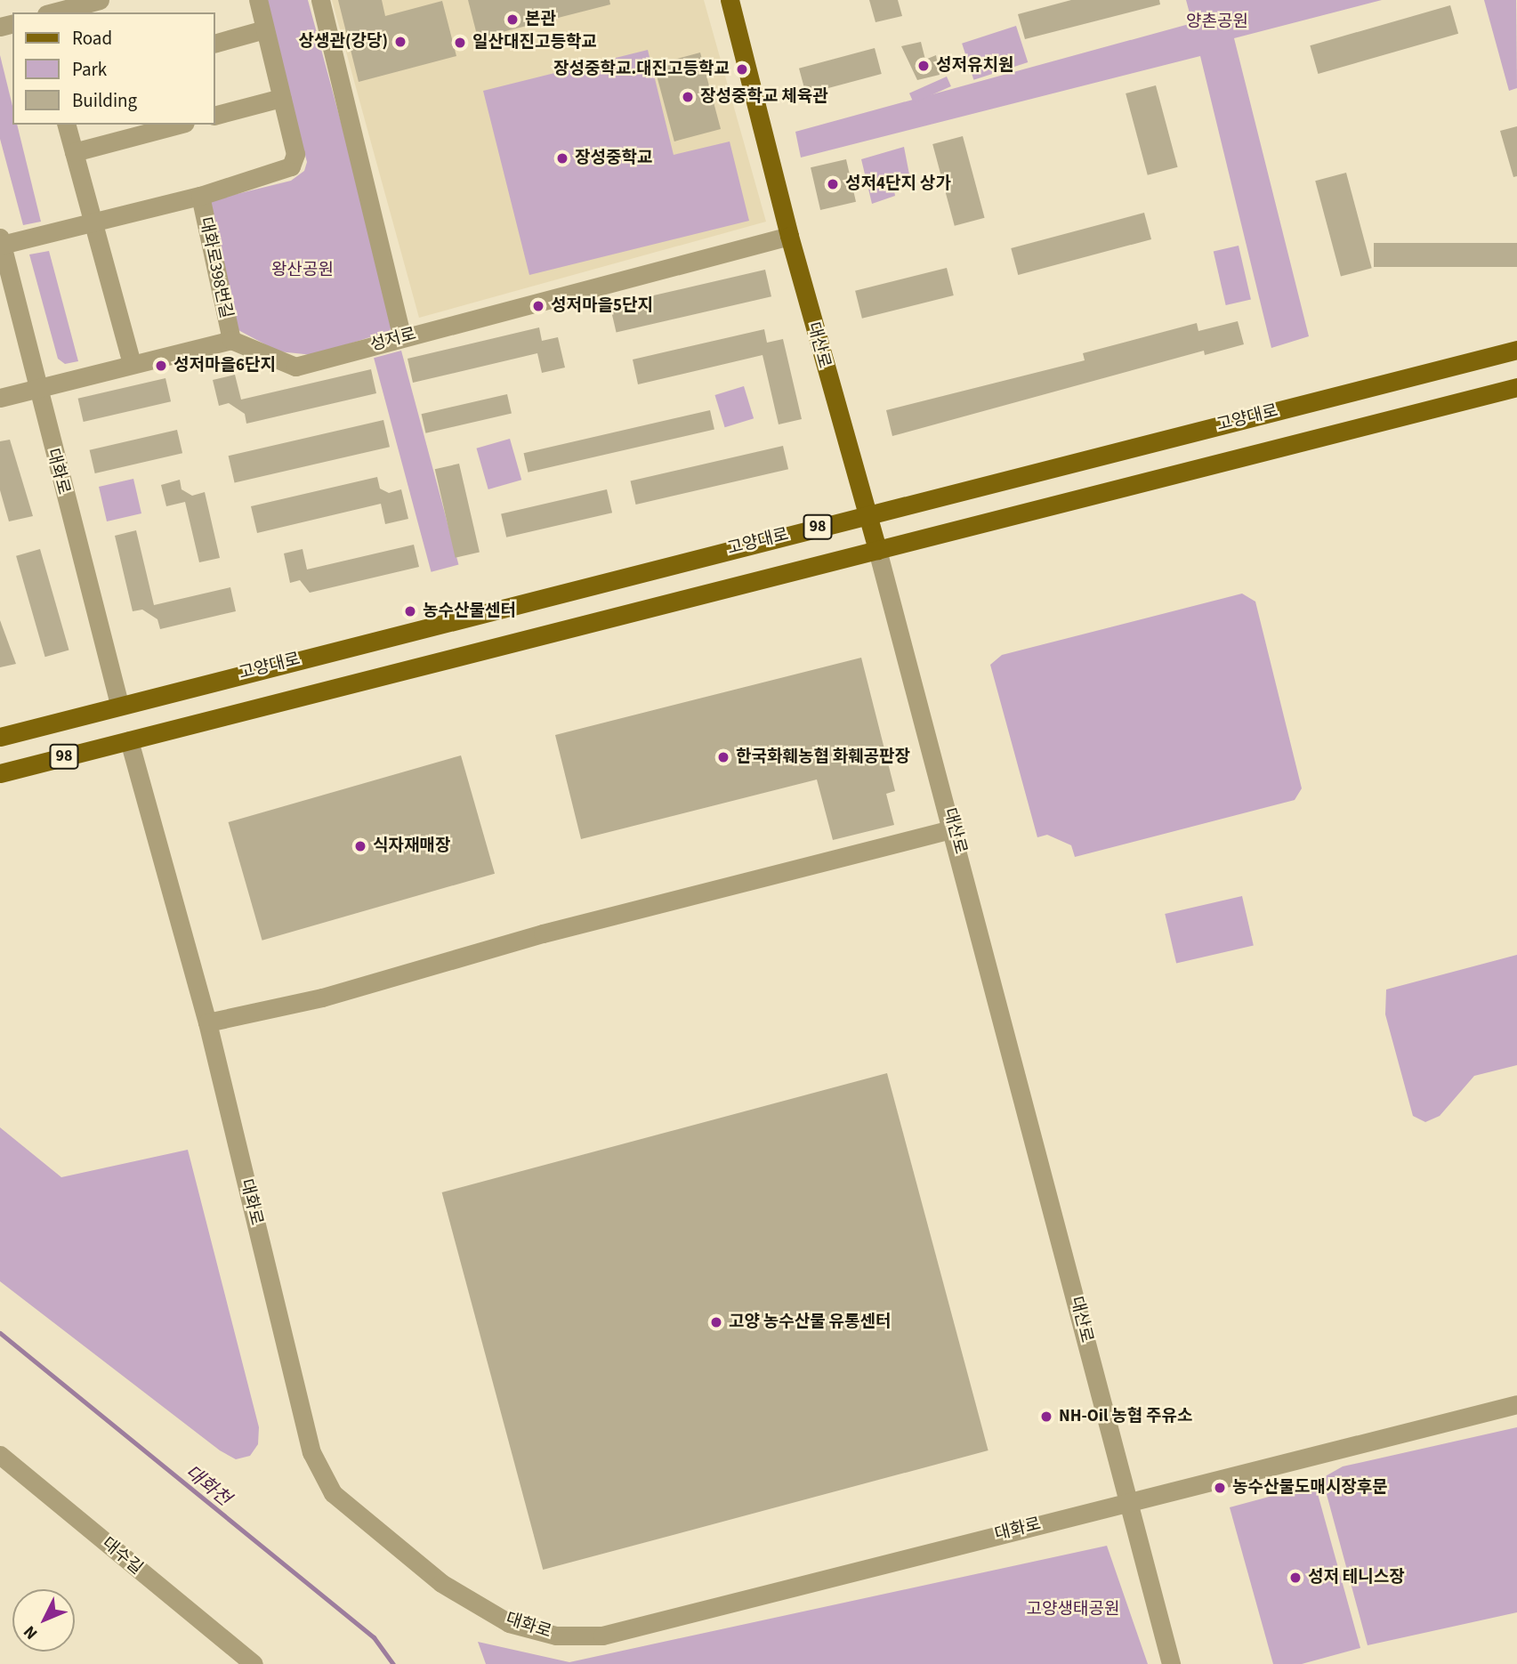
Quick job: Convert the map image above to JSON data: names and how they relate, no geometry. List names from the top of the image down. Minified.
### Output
{"streets":{"main road":["대산로","고양대로","98"],"street":["대화로398번길","성저로","대화로","대수길"]},"crossings":[["대화로398번길","성저로"],["대화로398번길","대화로"],["성저로","대산로"],["대산로","고양대로"],["대산로","대화로"],["대산로","98"],["고양대로","대화로"],["대화로","98"]],"water":["대화천"],"parks":["양촌공원","왕산공원","고양생태공원"],"places":["본관","상생관(강당)","일산대진고등학교","성저유치원","장성중학교.대진고등학교","장성중학교 체육관","장성중학교","성저4단지 상가","성저마을5단지","성저마을6단지","농수산물센터","한국화훼농협 화훼공판장","식자재매장","고양 농수산물 유통센터","NH-Oil 농협 주유소","농수산물도매시장후문","성저 테니스장"],"legend":["Road","Park","Building"],"north":"bottom left"}
